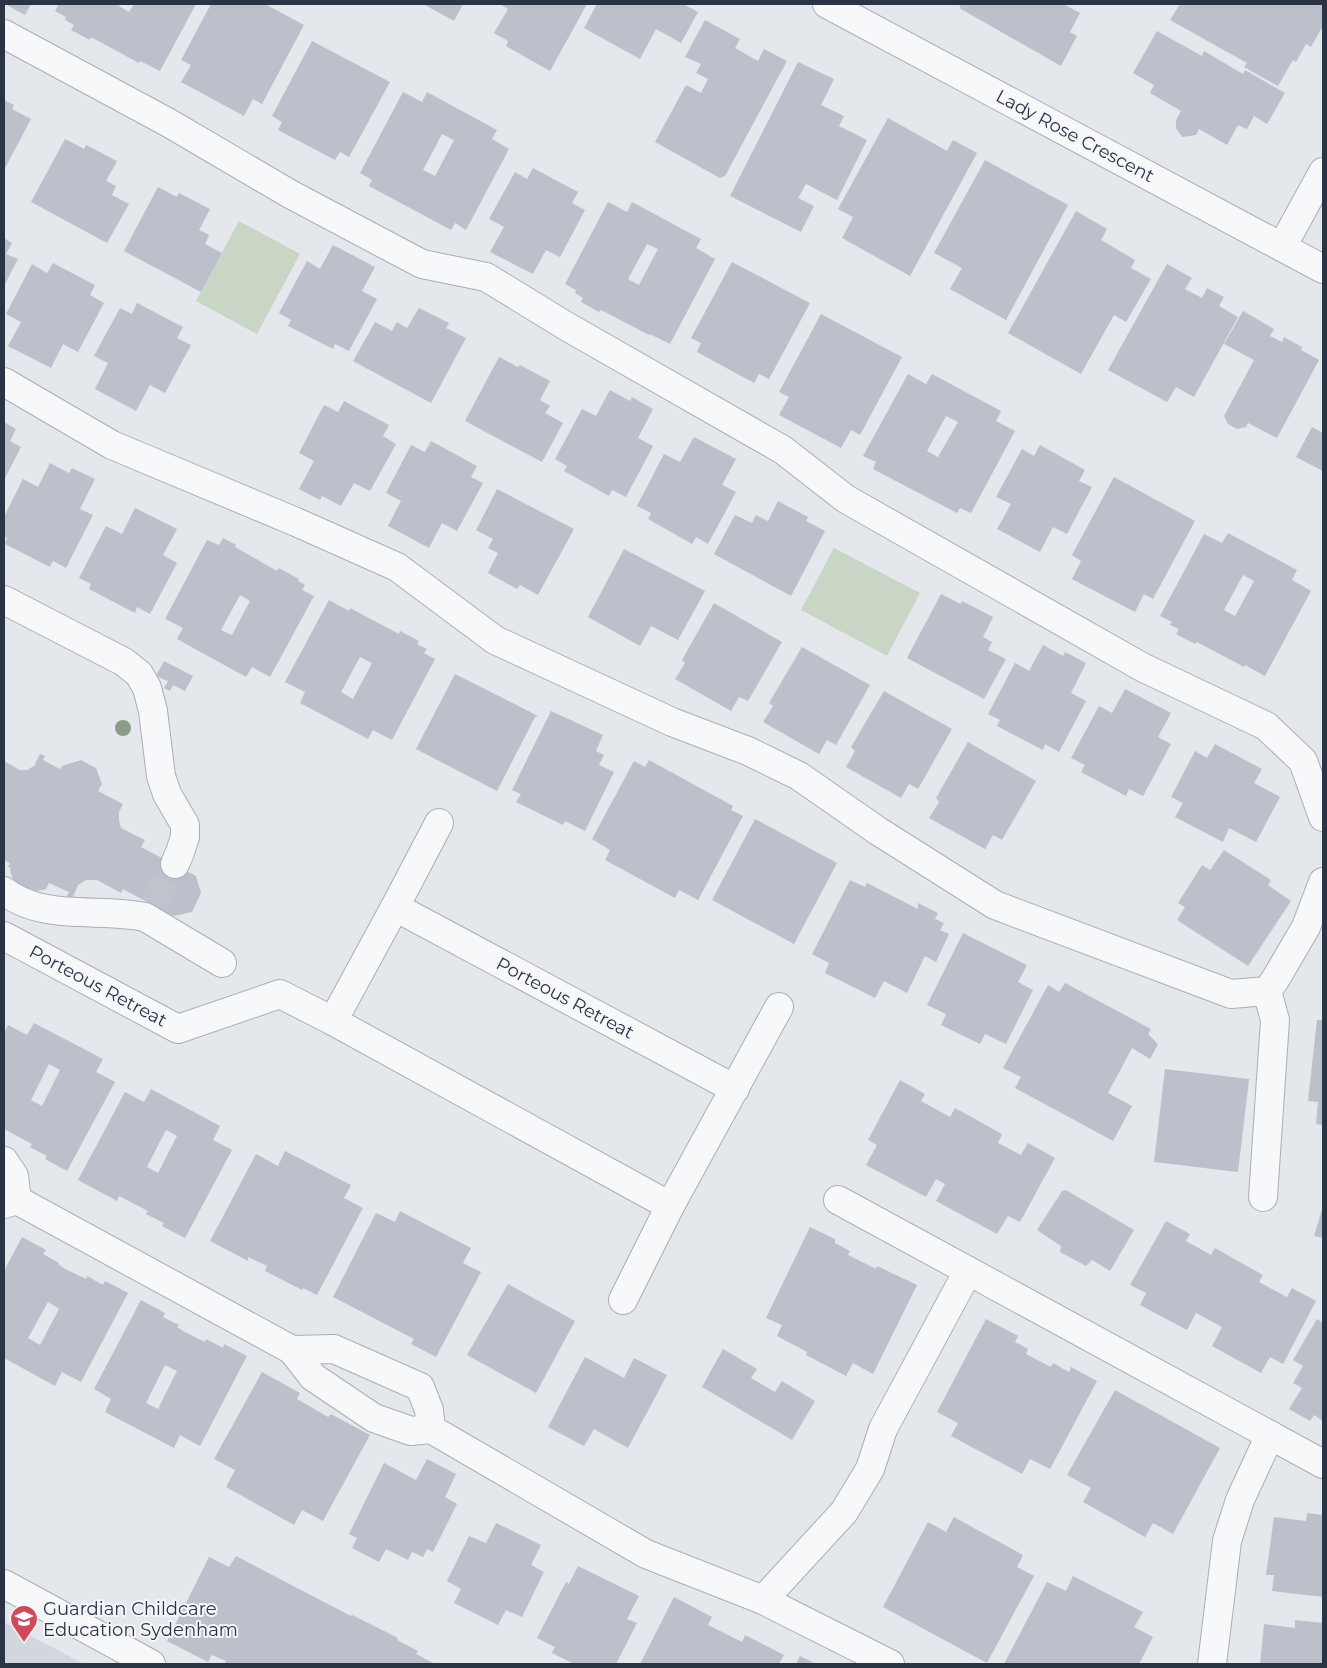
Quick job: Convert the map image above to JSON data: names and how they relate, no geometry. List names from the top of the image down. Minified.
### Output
{"streets":{"street":["Lady Rose Crescent","Porteous Retreat"]},"places":{"school or university":["Guardian Childcare Education Sydenham"]}}
